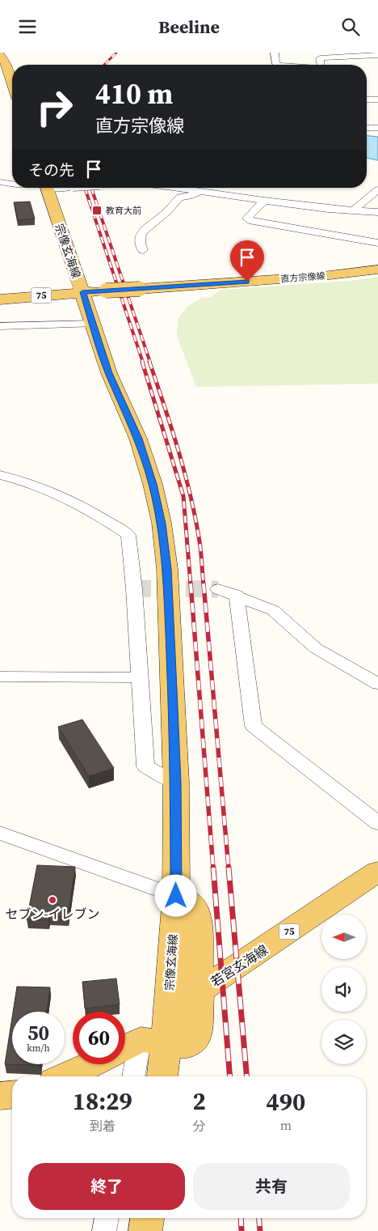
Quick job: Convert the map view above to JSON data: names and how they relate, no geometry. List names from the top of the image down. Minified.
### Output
{"streets":{"main road":["宗像玄海線","直方宗像線","75","若宮玄海線"]},"crossings":[["宗像玄海線","直方宗像線"],["宗像玄海線","75"],["直方宗像線","75"]],"places":{"transit":["教育大前"],"other":["セブン-イレブン"]},"north":"left","page":{"header":"Beeline","turn":["410 m","直方宗像線"],"then":"その先","speed":"50 km/h","limit":"60","eta":["18:29","到着","2","分","490","m"],"buttons":["終了","共有"]}}
